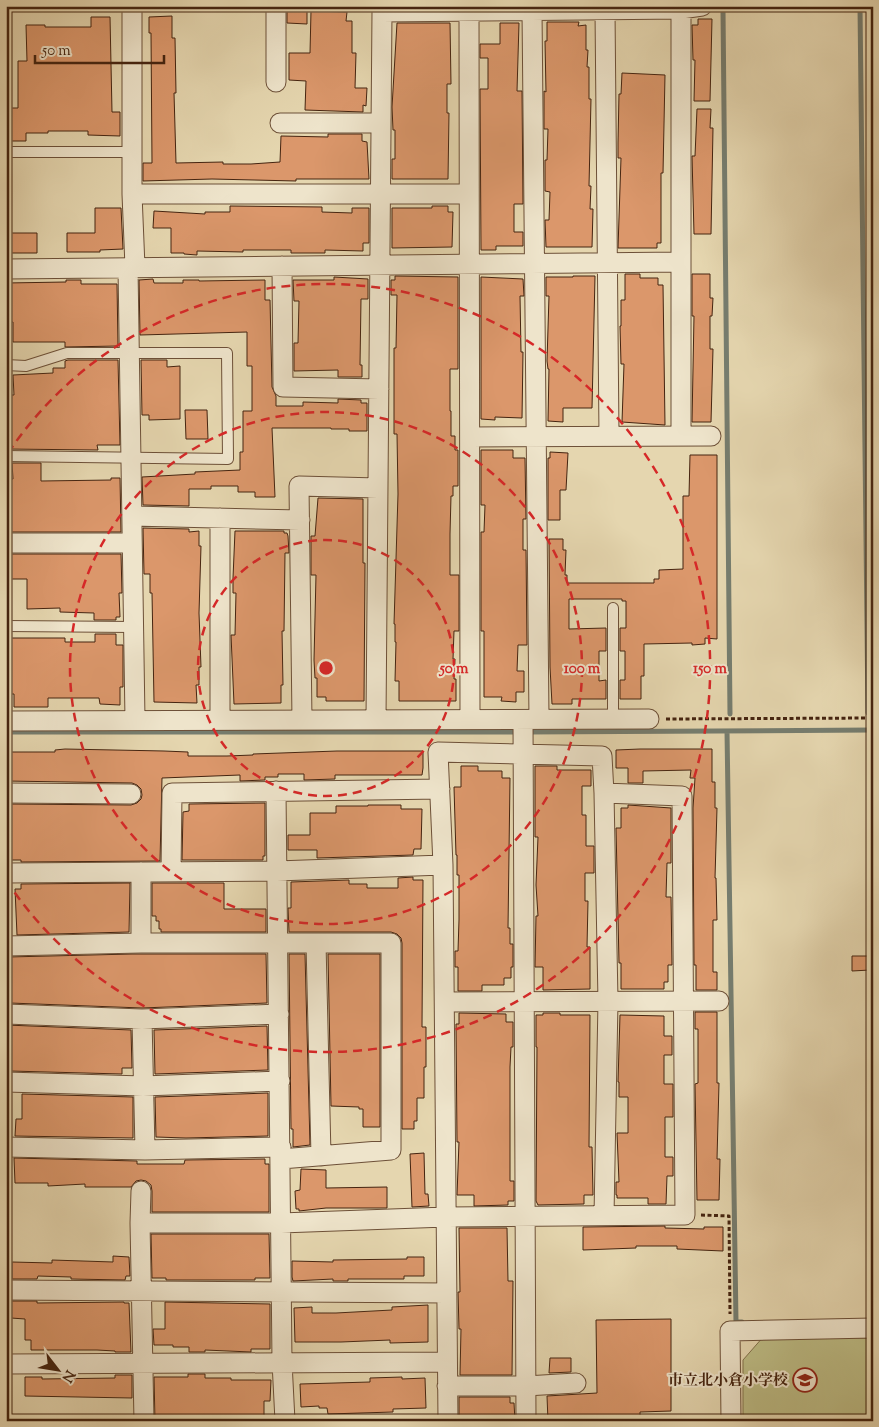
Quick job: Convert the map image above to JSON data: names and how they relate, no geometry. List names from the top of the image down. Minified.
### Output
{"places":{"school or university":["市立北小倉小学校"]},"scale_bar":"50 m","north":"bottom right","rings":["50 m","100 m","150 m"]}
